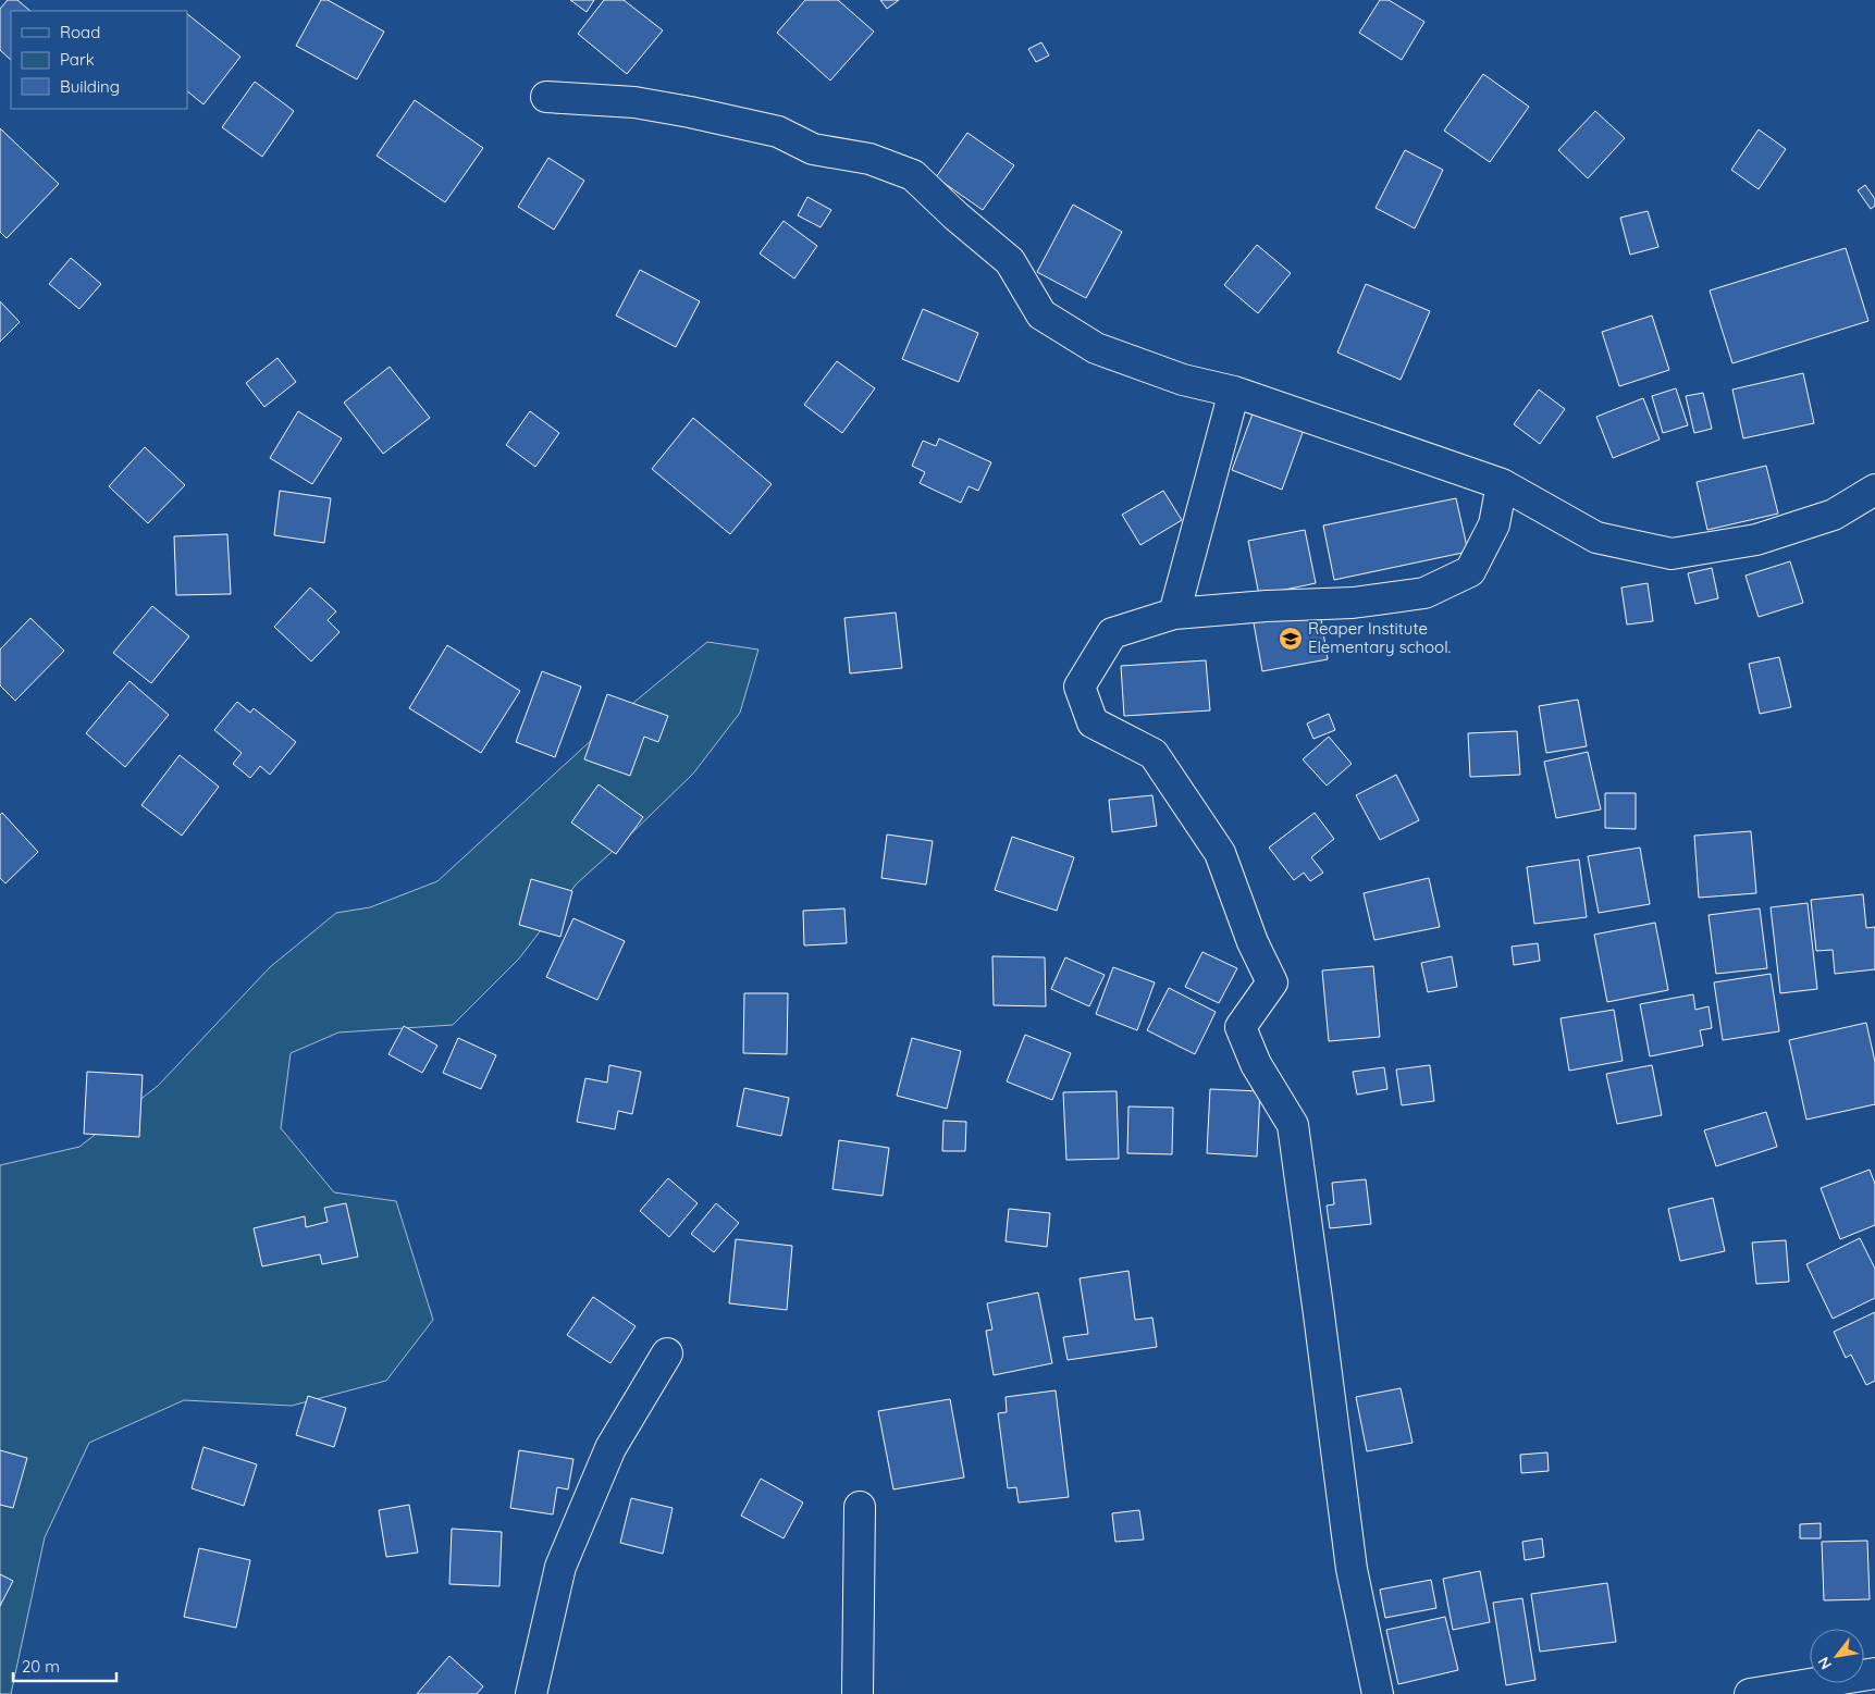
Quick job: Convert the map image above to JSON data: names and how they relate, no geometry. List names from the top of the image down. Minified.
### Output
{"places":{"school or university":["Reaper Institute Elementary school."]},"legend":["Road","Park","Building"],"scale_bar":"20 m","north":"bottom left"}
